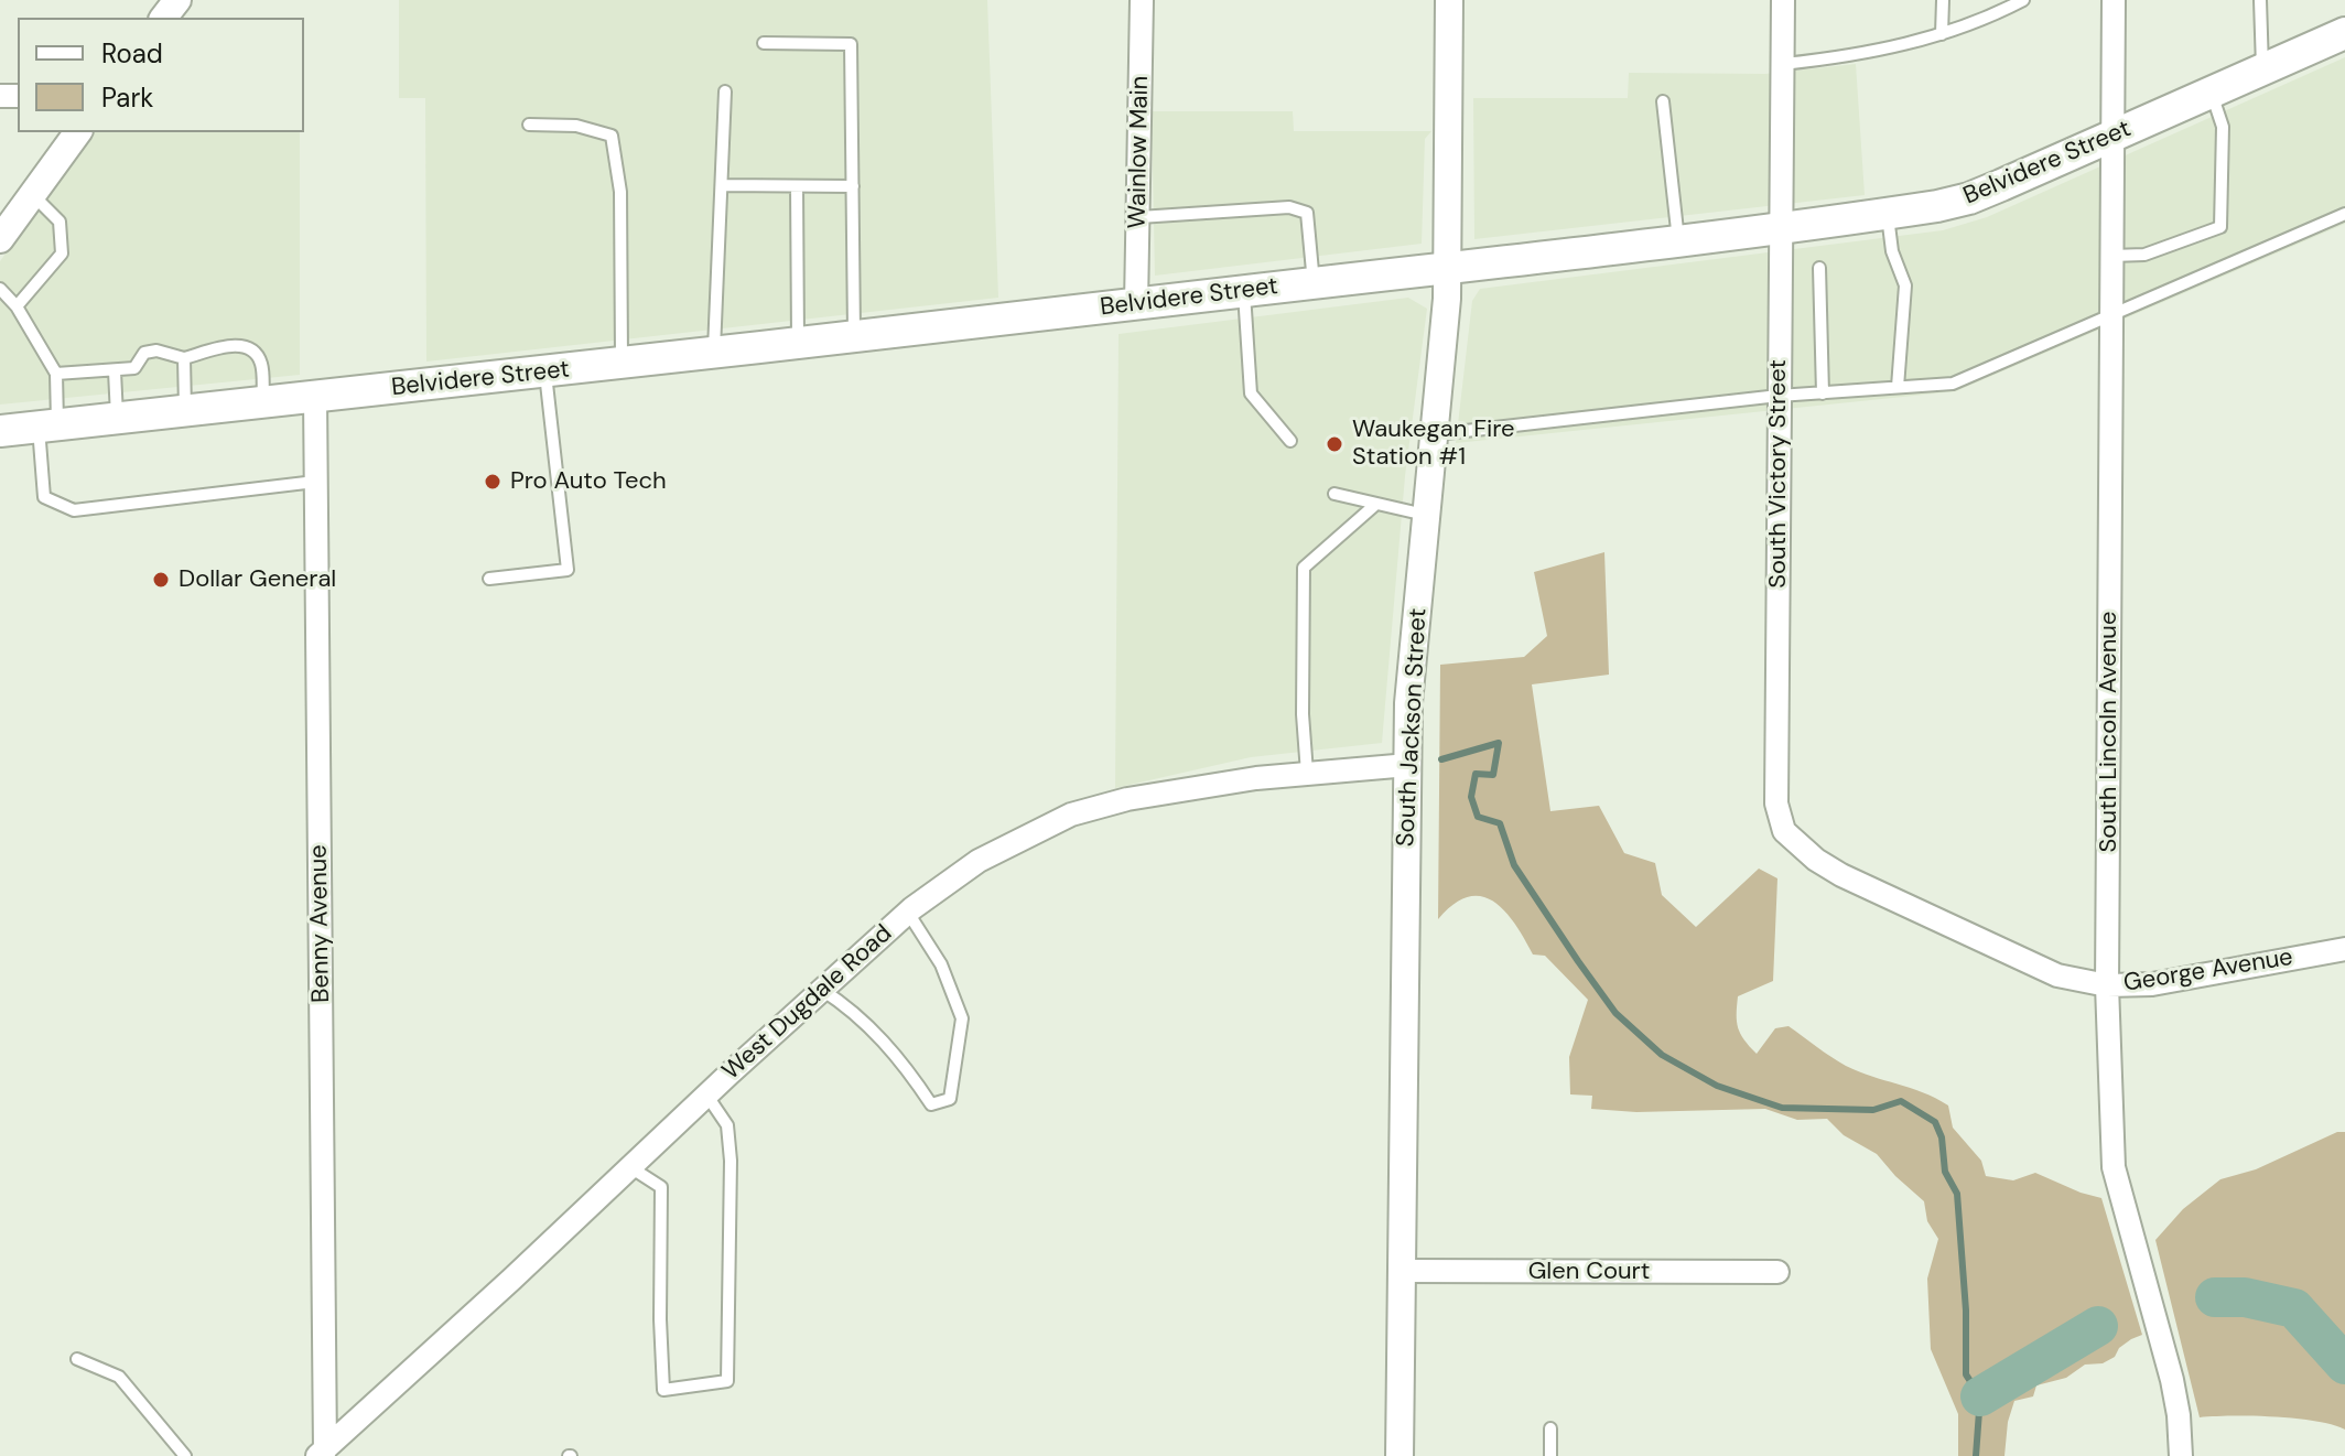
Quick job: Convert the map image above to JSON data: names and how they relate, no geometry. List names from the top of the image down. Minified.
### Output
{"streets":{"main road":["Belvidere Street"],"street":["Wainlow Main","South Victory Street","South Jackson Street","South Lincoln Avenue","Benny Avenue","George Avenue","West Dugdale Road","Glen Court"]},"crossings":[["Wainlow Main","Belvidere Street"],["Belvidere Street","South Victory Street"],["Belvidere Street","South Jackson Street"],["Belvidere Street","South Lincoln Avenue"],["Belvidere Street","Benny Avenue"],["South Victory Street","George Avenue"],["South Jackson Street","West Dugdale Road"],["South Jackson Street","Glen Court"],["South Lincoln Avenue","George Avenue"],["Benny Avenue","West Dugdale Road"]],"places":["Waukegan Fire Station #1","Pro Auto Tech","Dollar General"],"legend":["Road","Park"]}
